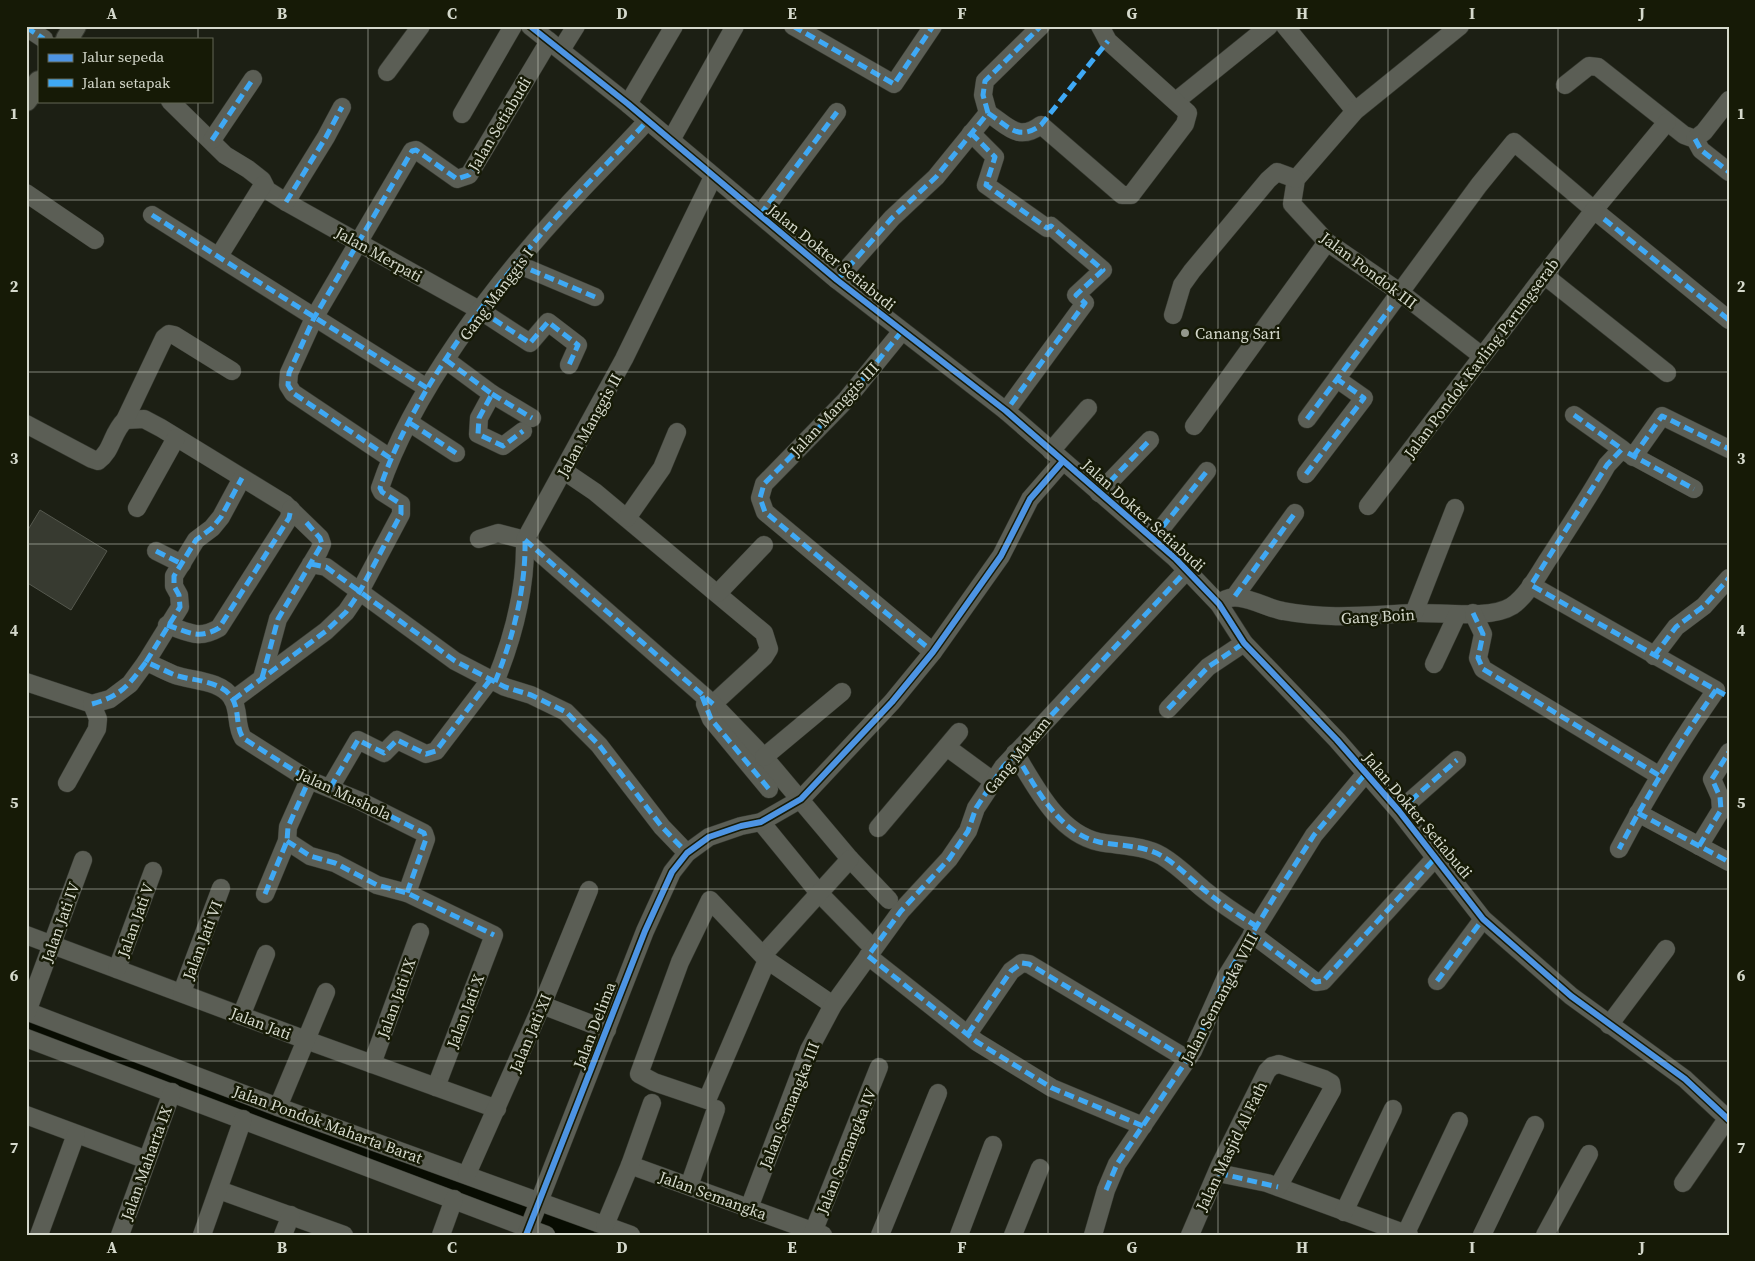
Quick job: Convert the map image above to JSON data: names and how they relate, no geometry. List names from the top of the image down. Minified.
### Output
{"streets":{"street":["Jalan Setiabudi","Jalan Merpati","Jalan Dokter Setiabudi","Jalan Pondok III","Gang Manggis I","Jalan Pondok Kavling Parungserab","Jalan Manggis III","Jalan Manggis II","Gang Boin","Gang Makam","Jalan Mushola","Jalan Jati V","Jalan Jati IV","Jalan Jati VI","Jalan Jati IX","Jalan Semangka VIII","Jalan Jati X","Jalan Jati","Jalan Delima","Jalan Jati XI","Jalan Semangka III","Jalan Pondok Maharta Barat","Jalan Masjid Al Fath","Jalan Semangka IV","Jalan Maharta IX","Jalan Semangka"]},"crossings":[["Jalan Setiabudi","Jalan Merpati"],["Jalan Setiabudi","Jalan Dokter Setiabudi"],["Jalan Merpati","Gang Manggis I"],["Jalan Dokter Setiabudi","Gang Manggis I"],["Jalan Dokter Setiabudi","Jalan Manggis III"],["Jalan Dokter Setiabudi","Jalan Manggis II"],["Jalan Dokter Setiabudi","Gang Boin"],["Jalan Dokter Setiabudi","Gang Makam"],["Jalan Dokter Setiabudi","Jalan Semangka VIII"],["Jalan Dokter Setiabudi","Jalan Delima"],["Jalan Pondok III","Jalan Pondok Kavling Parungserab"],["Jalan Manggis III","Jalan Delima"],["Gang Makam","Jalan Semangka III"],["Jalan Mushola","Jalan Jati X"],["Jalan Jati V","Jalan Jati"],["Jalan Jati IV","Jalan Jati"],["Jalan Jati IV","Jalan Pondok Maharta Barat"],["Jalan Jati VI","Jalan Jati"],["Jalan Jati IX","Jalan Jati"],["Jalan Jati X","Jalan Jati"],["Jalan Jati","Jalan Jati XI"],["Jalan Delima","Jalan Pondok Maharta Barat"],["Jalan Jati XI","Jalan Pondok Maharta Barat"],["Jalan Semangka III","Jalan Semangka"],["Jalan Pondok Maharta Barat","Jalan Maharta IX"],["Jalan Semangka IV","Jalan Semangka"]],"places":["Canang Sari"],"legend":["Jalur sepeda","Jalan setapak"],"grid":{"columns":["A","B","C","D","E","F","G","H","I","J"],"rows":["1","2","3","4","5","6","7"]}}
